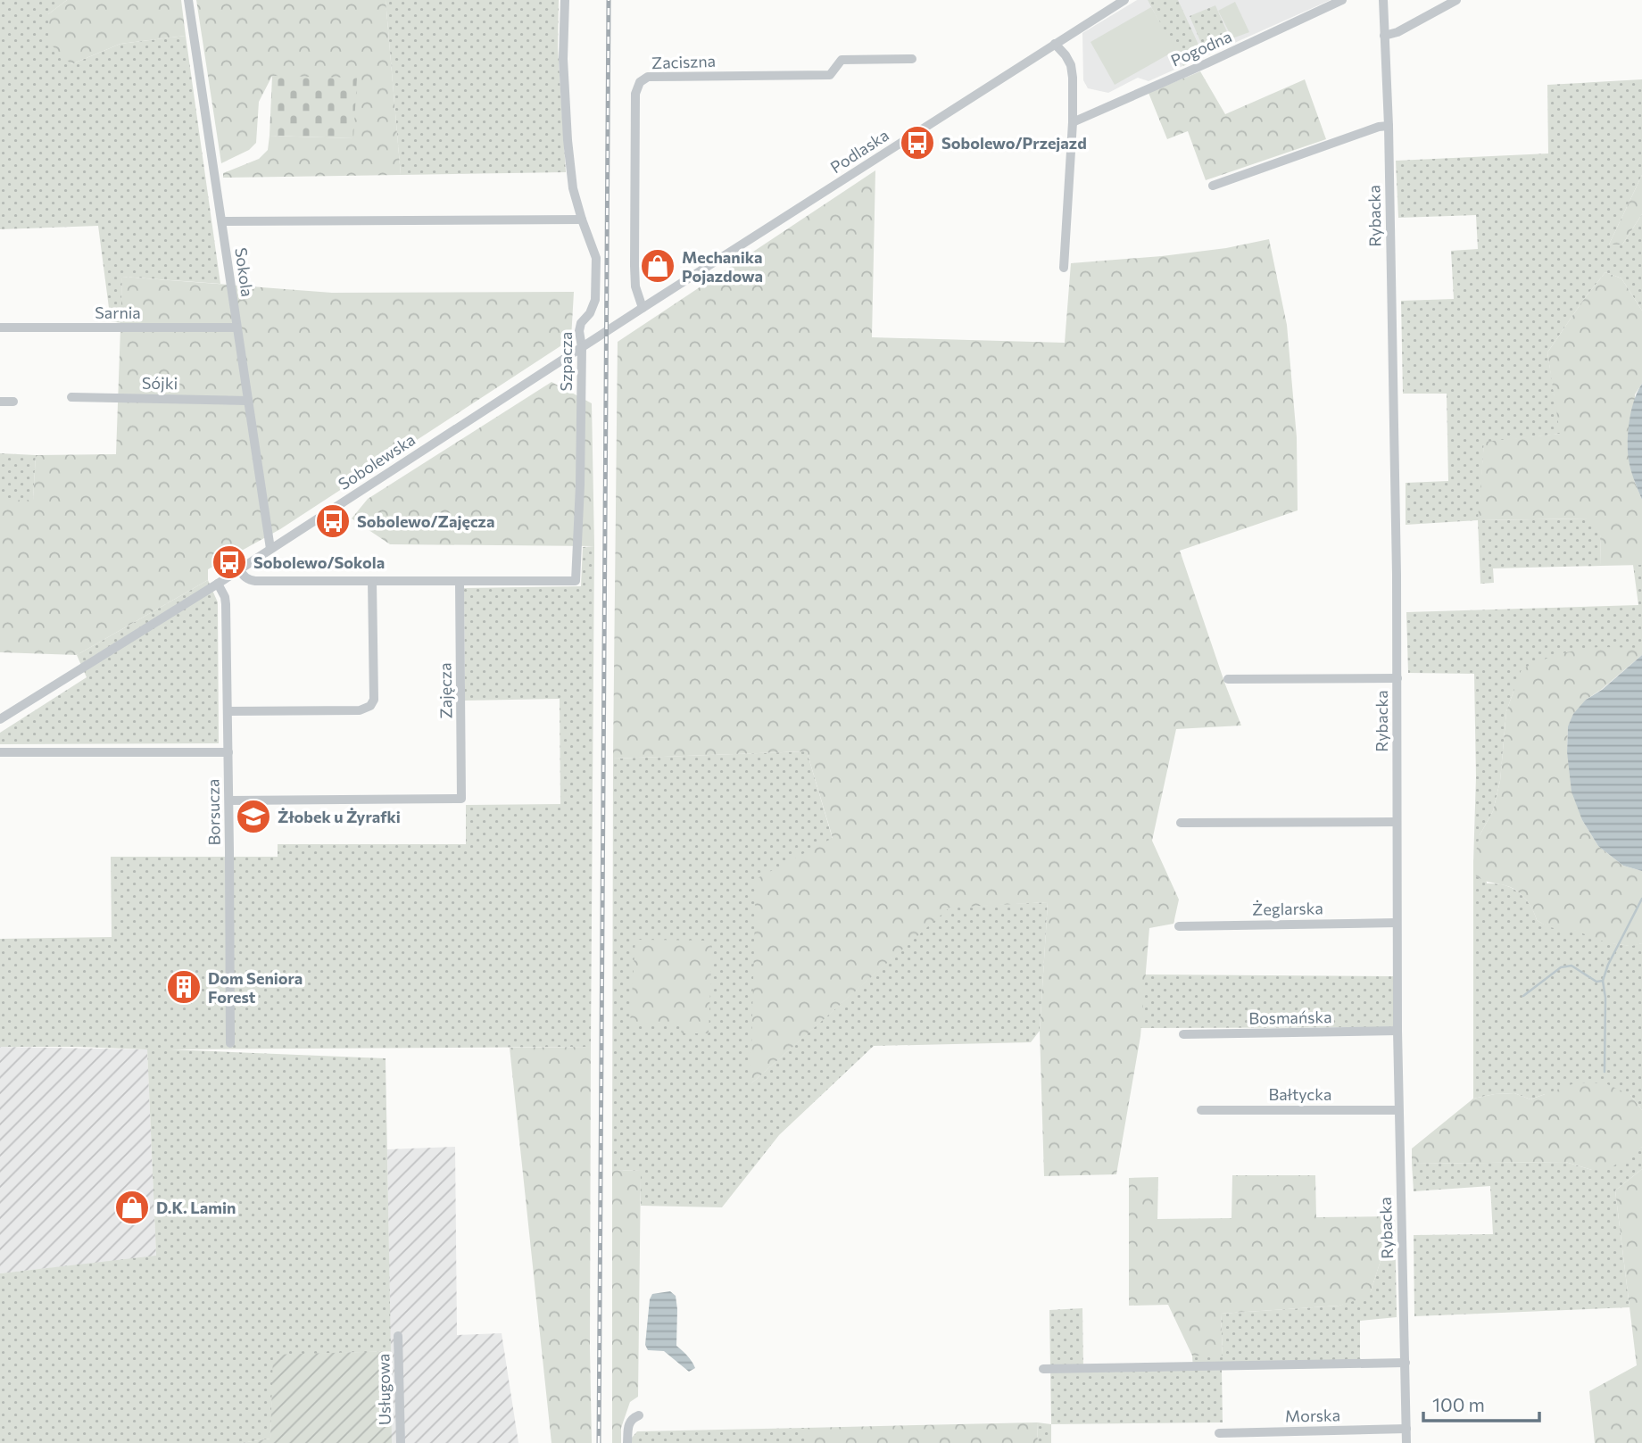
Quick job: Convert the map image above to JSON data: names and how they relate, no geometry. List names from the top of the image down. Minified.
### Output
{"streets":{"street":["Pogodna","Zaciszna","Podlaska","Rybacka","Sokola","Sarnia","Szpacza","Sójki","Sobolewska","Zajęcza","Borsucza","Żeglarska","Bosmańska","Bałtycka","Usługowa","Morska"]},"crossings":[["Zaciszna","Podlaska"],["Zaciszna","Sobolewska"],["Podlaska","Sobolewska"],["Rybacka","Żeglarska"],["Rybacka","Bosmańska"],["Rybacka","Bałtycka"],["Rybacka","Morska"],["Sokola","Sarnia"],["Sokola","Sójki"],["Sokola","Sobolewska"],["Szpacza","Sobolewska"],["Szpacza","Zajęcza"],["Sobolewska","Borsucza"],["Zajęcza","Borsucza"]],"places":{"bus stop":["Sobolewo/Przejazd","Sobolewo/Zajęcza","Sobolewo/Sokola"],"shop":["Mechanika Pojazdowa","D.K. Lamin"],"school or university":["Żłobek u Żyrafki"],"building":["Dom Seniora Forest"]},"scale_bar":"100 m"}
